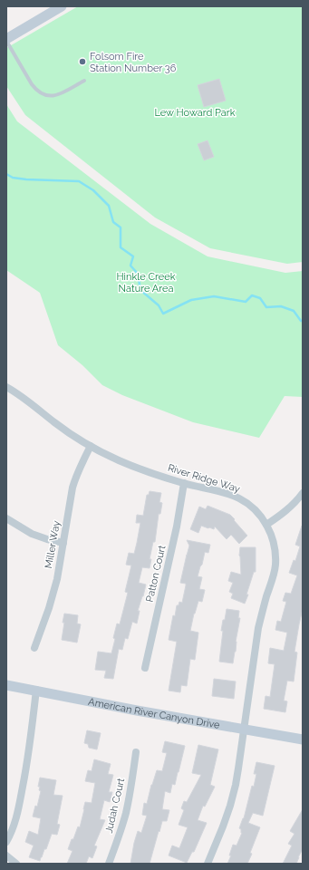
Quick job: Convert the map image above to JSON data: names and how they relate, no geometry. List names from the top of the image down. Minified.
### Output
{"streets":{"main road":["American River Canyon Drive"],"street":["River Ridge Way","Miller Way","Patton Court","Judah Court"]},"crossings":[["River Ridge Way","Miller Way"],["River Ridge Way","Patton Court"],["River Ridge Way","American River Canyon Drive"]],"parks":["Lew Howard Park","Hinkle Creek Nature Area"],"places":["Folsom Fire Station Number 36"]}
